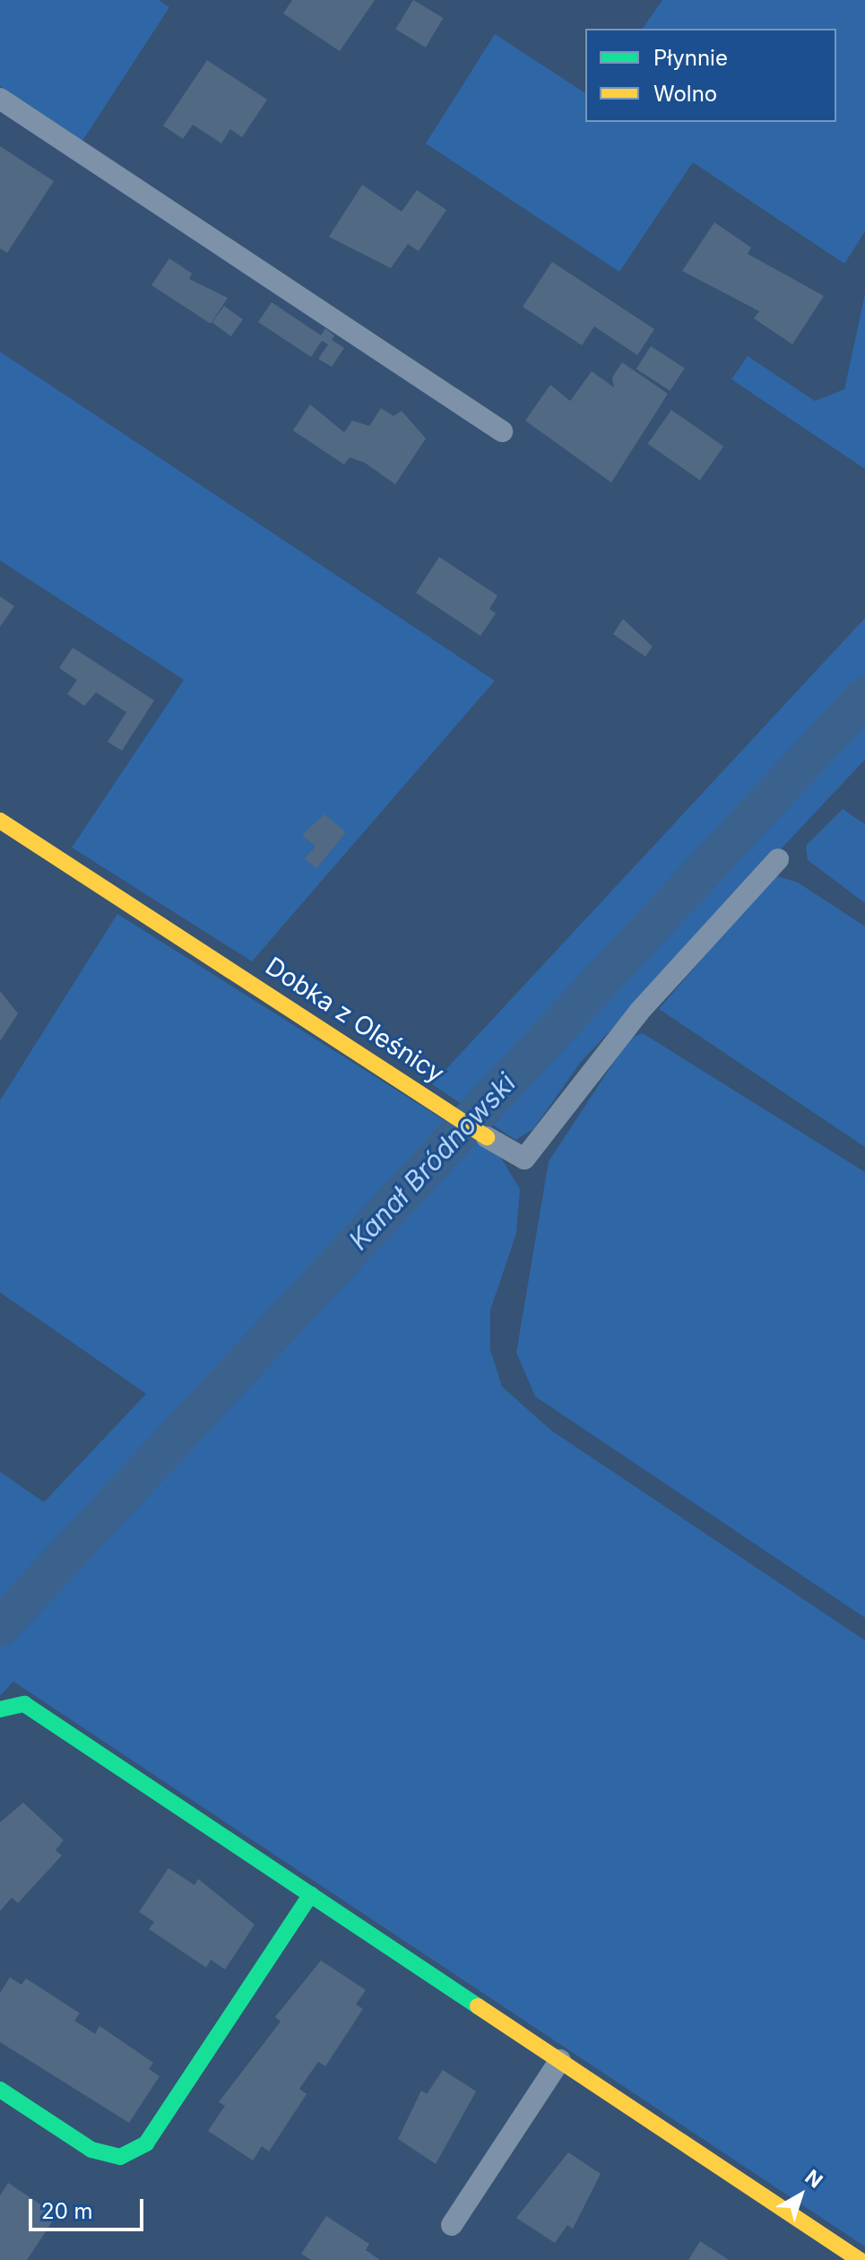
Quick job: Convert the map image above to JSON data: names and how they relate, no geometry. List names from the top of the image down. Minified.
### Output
{"streets":{"street":["Dobka z Oleśnicy"]},"water":["Kanał Bródnowski"],"legend":["Płynnie","Wolno"],"scale_bar":"20 m","north":"top right"}
